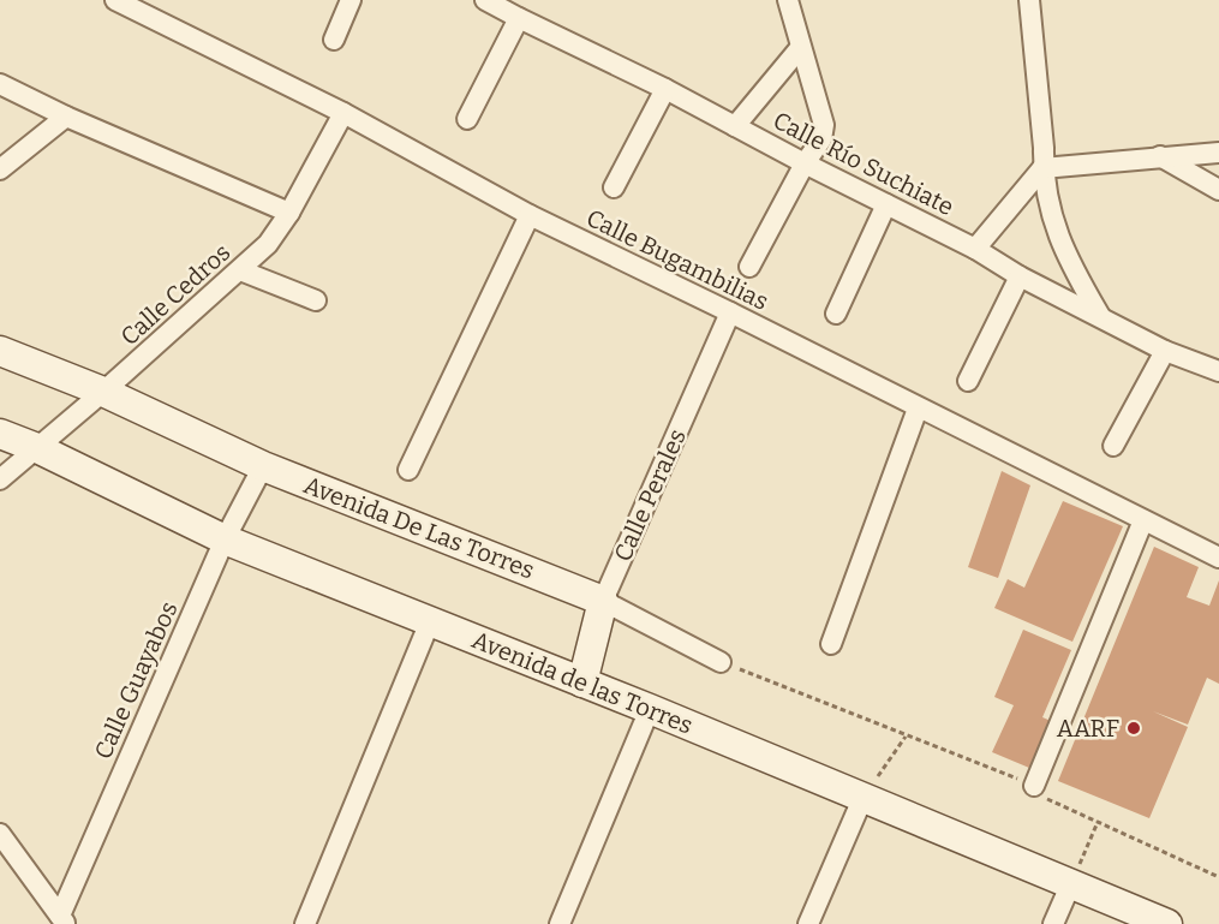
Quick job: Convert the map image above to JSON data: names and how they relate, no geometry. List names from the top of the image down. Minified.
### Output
{"streets":{"main road":["Calle Perales","Avenida De Las Torres","Avenida de las Torres"],"street":["Calle Río Suchiate","Calle Bugambilias","Calle Cedros","Calle Guayabos"]},"crossings":[["Calle Bugambilias","Calle Cedros"],["Calle Bugambilias","Calle Perales"],["Calle Cedros","Avenida De Las Torres"],["Calle Cedros","Avenida de las Torres"],["Calle Perales","Avenida De Las Torres"],["Calle Perales","Avenida de las Torres"],["Avenida De Las Torres","Calle Guayabos"],["Calle Guayabos","Avenida de las Torres"]],"places":["AARF"]}
